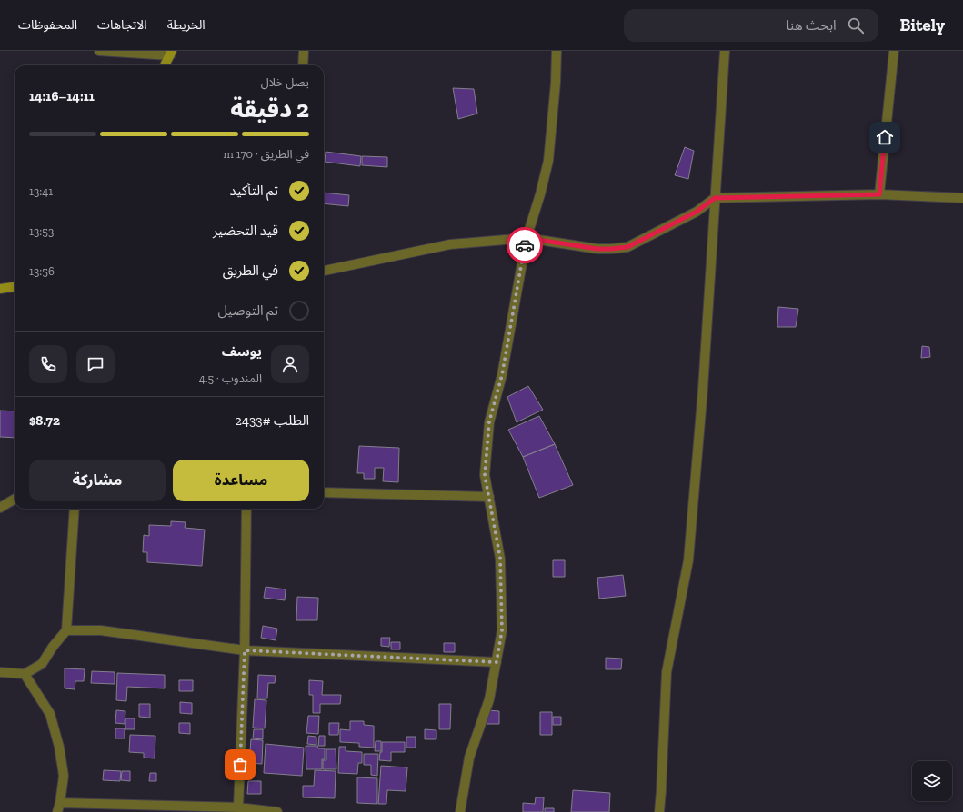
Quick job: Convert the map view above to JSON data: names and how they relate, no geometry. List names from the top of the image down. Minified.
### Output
{"page":{"header":"Bitely","search":"ابحث هنا","nav":["الخريطة","الاتجاهات","المحفوظات"],"heading":["2 دقيقة","يصل خلال","14:11–14:16"],"panel":["يوسف","المندوب · 4.5","الطلب #2433","$8.72"],"bar":"في الطريق · 170 m","list":[["تم التأكيد","13:41"],["قيد التحضير","13:53"],["في الطريق","13:56"],"تم التوصيل"],"buttons":["مساعدة","مشاركة"]}}
